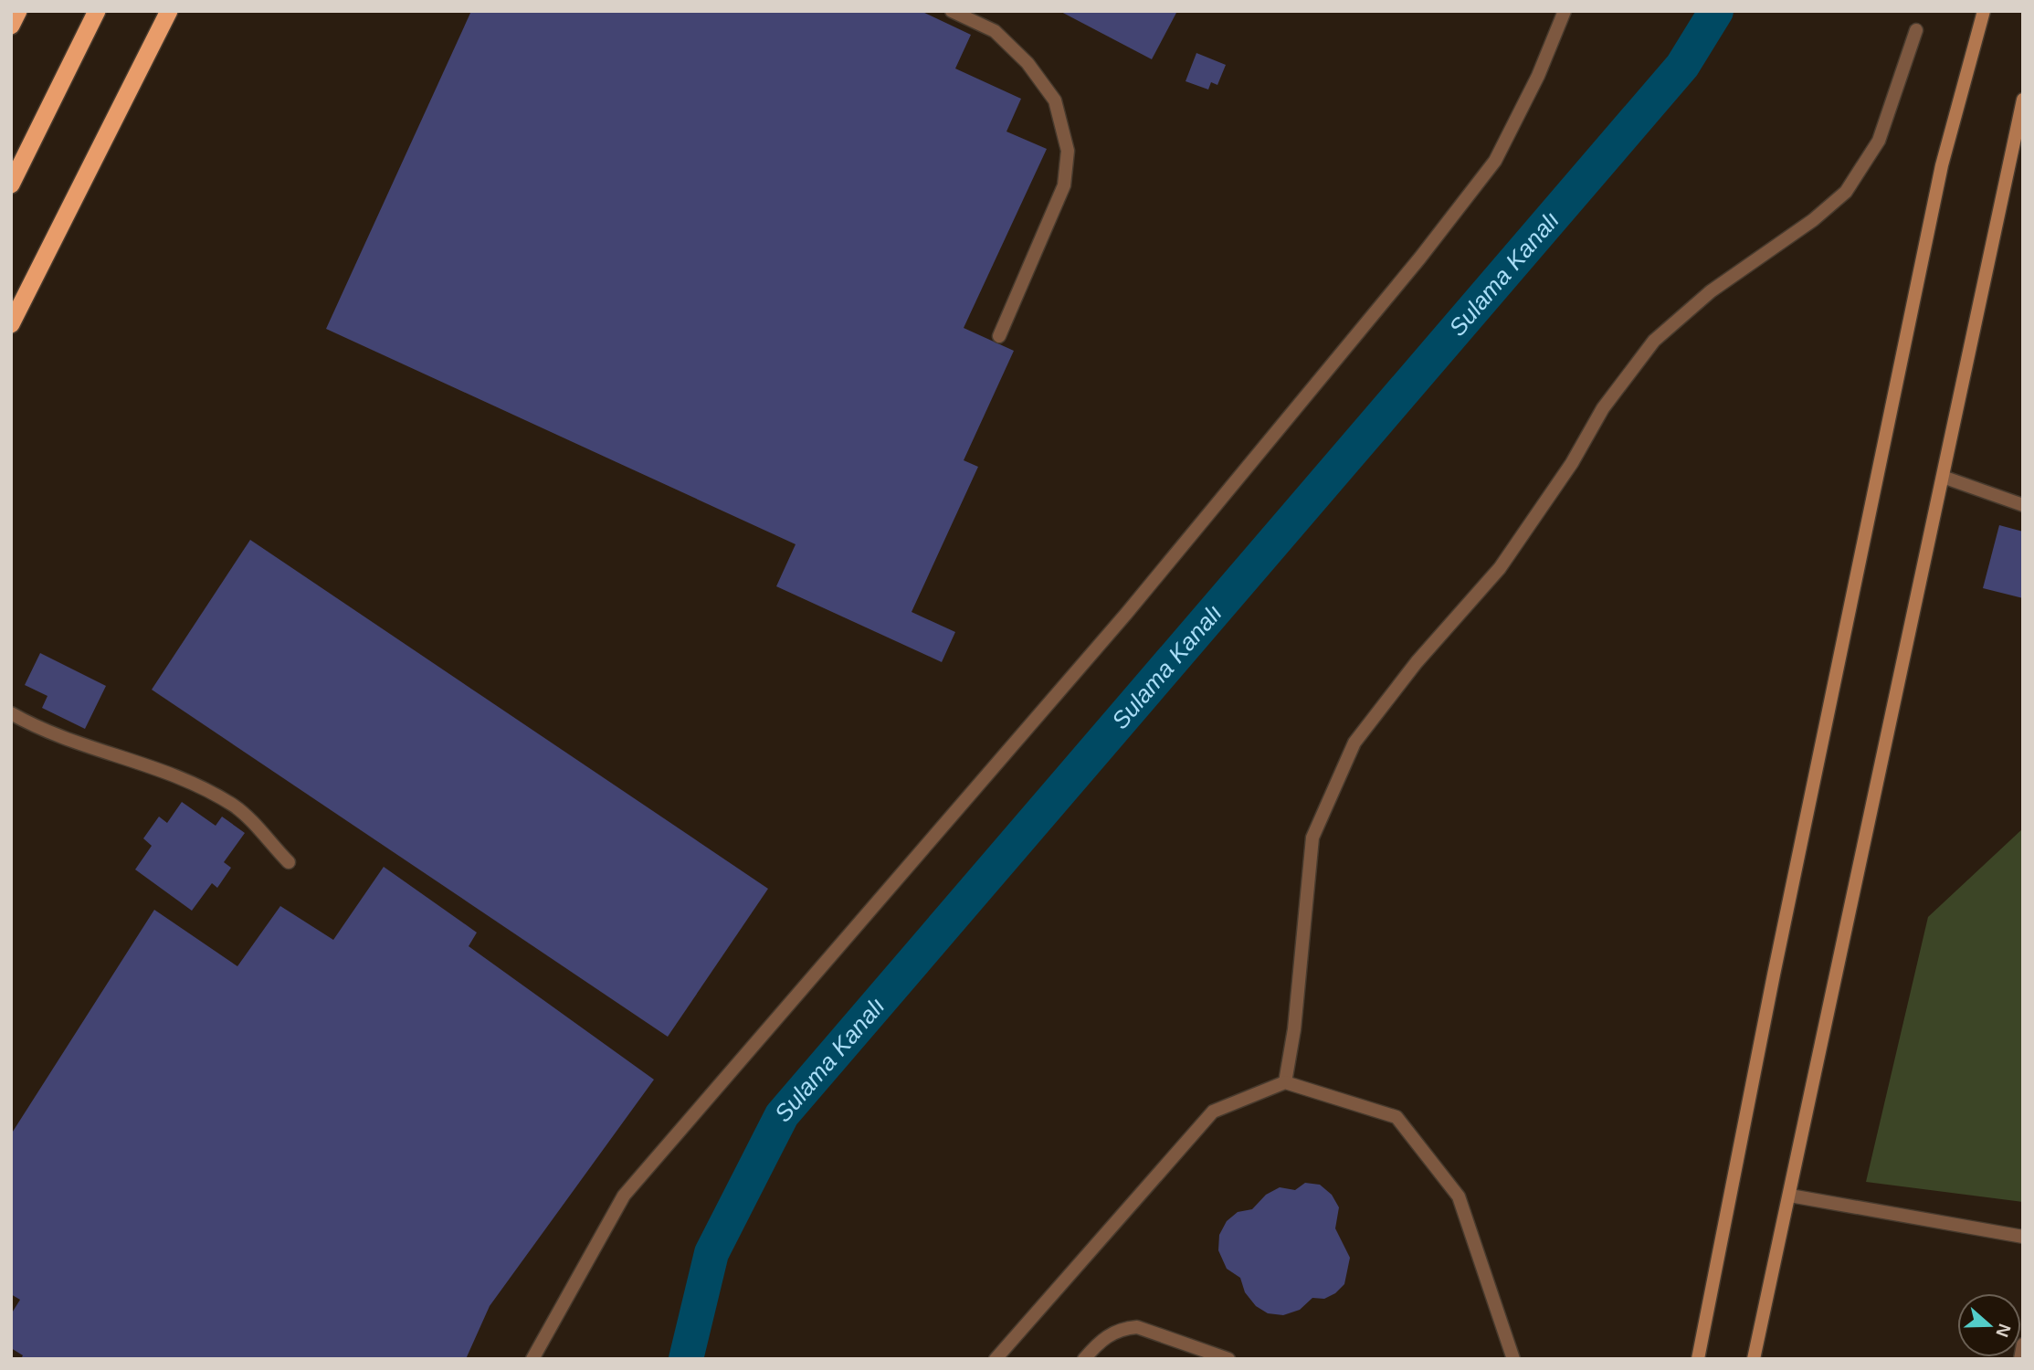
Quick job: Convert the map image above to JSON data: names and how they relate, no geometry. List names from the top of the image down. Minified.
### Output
{"water":["Sulama Kanalı"],"north":"right"}
